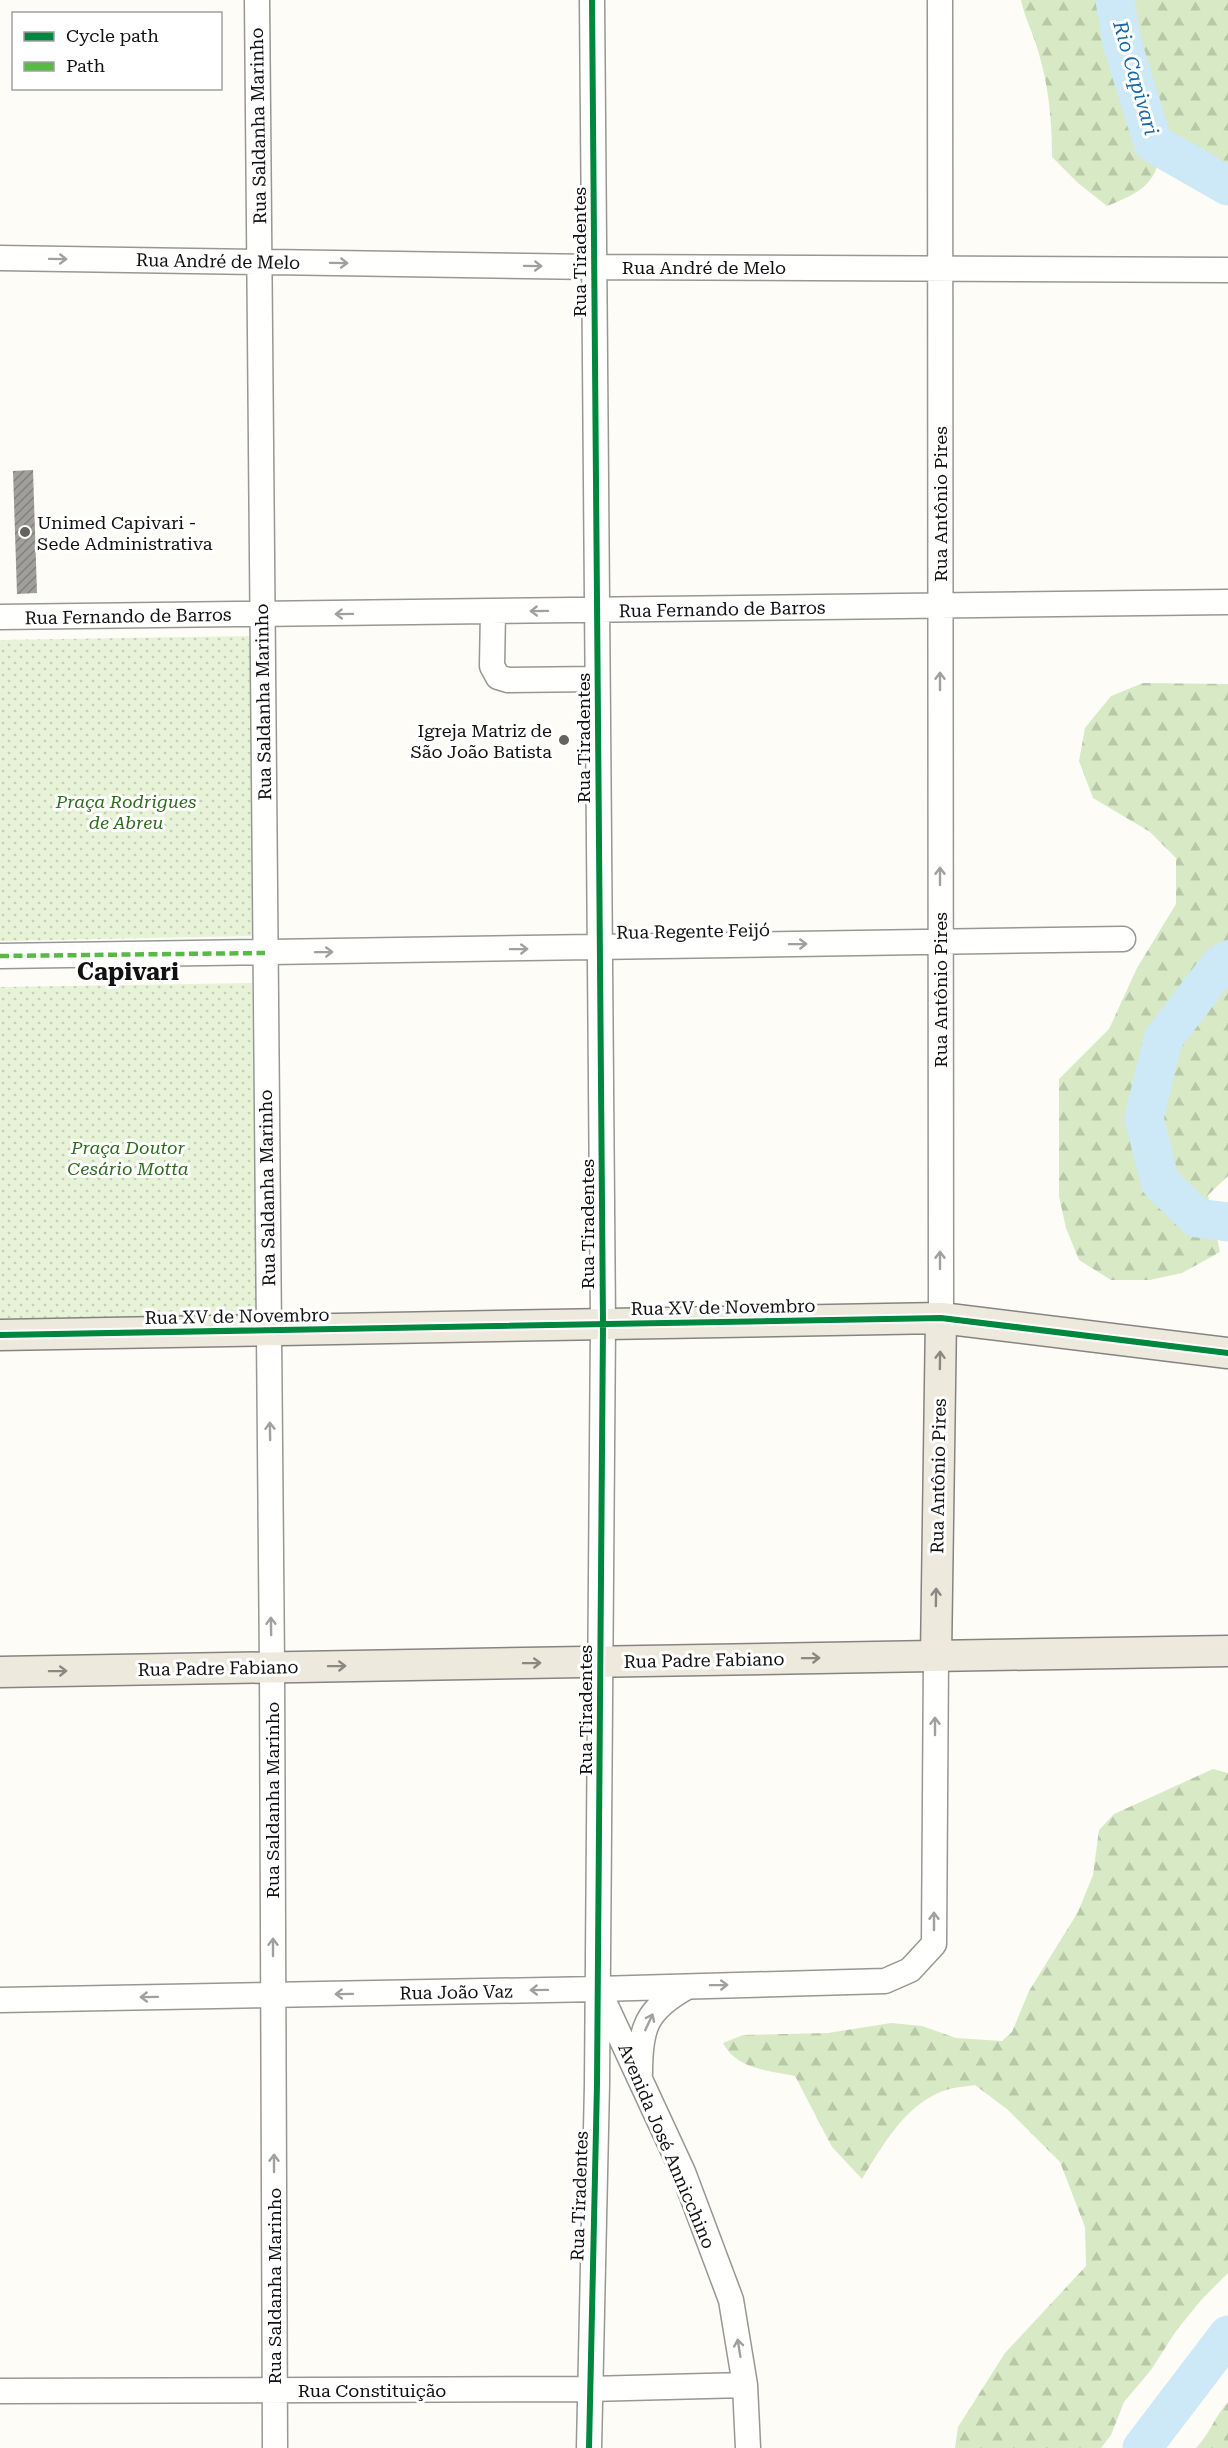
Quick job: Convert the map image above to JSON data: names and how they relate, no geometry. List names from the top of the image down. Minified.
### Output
{"streets":{"main road":["Rua Antônio Pires","Rua XV de Novembro","Rua Padre Fabiano"],"street":["Rua Saldanha Marinho","Rua Tiradentes","Rua André de Melo","Rua Fernando de Barros","Rua Regente Feijó","Rua João Vaz","Avenida José Annicchino","Rua Constituição"]},"crossings":[["Rua Saldanha Marinho","Rua André de Melo"],["Rua Saldanha Marinho","Rua Fernando de Barros"],["Rua Saldanha Marinho","Rua Regente Feijó"],["Rua Saldanha Marinho","Rua XV de Novembro"],["Rua Saldanha Marinho","Rua Padre Fabiano"],["Rua Saldanha Marinho","Rua João Vaz"],["Rua Saldanha Marinho","Rua Constituição"],["Rua Tiradentes","Rua André de Melo"],["Rua Tiradentes","Rua Fernando de Barros"],["Rua Tiradentes","Rua Regente Feijó"],["Rua Tiradentes","Rua XV de Novembro"],["Rua Tiradentes","Rua Padre Fabiano"],["Rua Tiradentes","Rua João Vaz"],["Rua Tiradentes","Avenida José Annicchino"],["Rua Tiradentes","Rua Constituição"],["Rua André de Melo","Rua Antônio Pires"],["Rua Antônio Pires","Rua Fernando de Barros"],["Rua Antônio Pires","Rua Regente Feijó"],["Rua Antônio Pires","Rua XV de Novembro"],["Rua Antônio Pires","Rua Padre Fabiano"],["Rua Antônio Pires","Rua João Vaz"],["Rua João Vaz","Avenida José Annicchino"],["Avenida José Annicchino","Rua Constituição"]],"one_way":["Rua Saldanha Marinho","Rua André de Melo","Rua Antônio Pires","Rua Regente Feijó","Rua Padre Fabiano","Avenida José Annicchino"],"districts":["Capivari"],"water":["Rio Capivari"],"parks":["Praça Rodrigues de Abreu","Praça Doutor Cesário Motta"],"places":["Unimed Capivari - Sede Administrativa","Igreja Matriz de São João Batista"],"legend":["Cycle path","Path"]}
